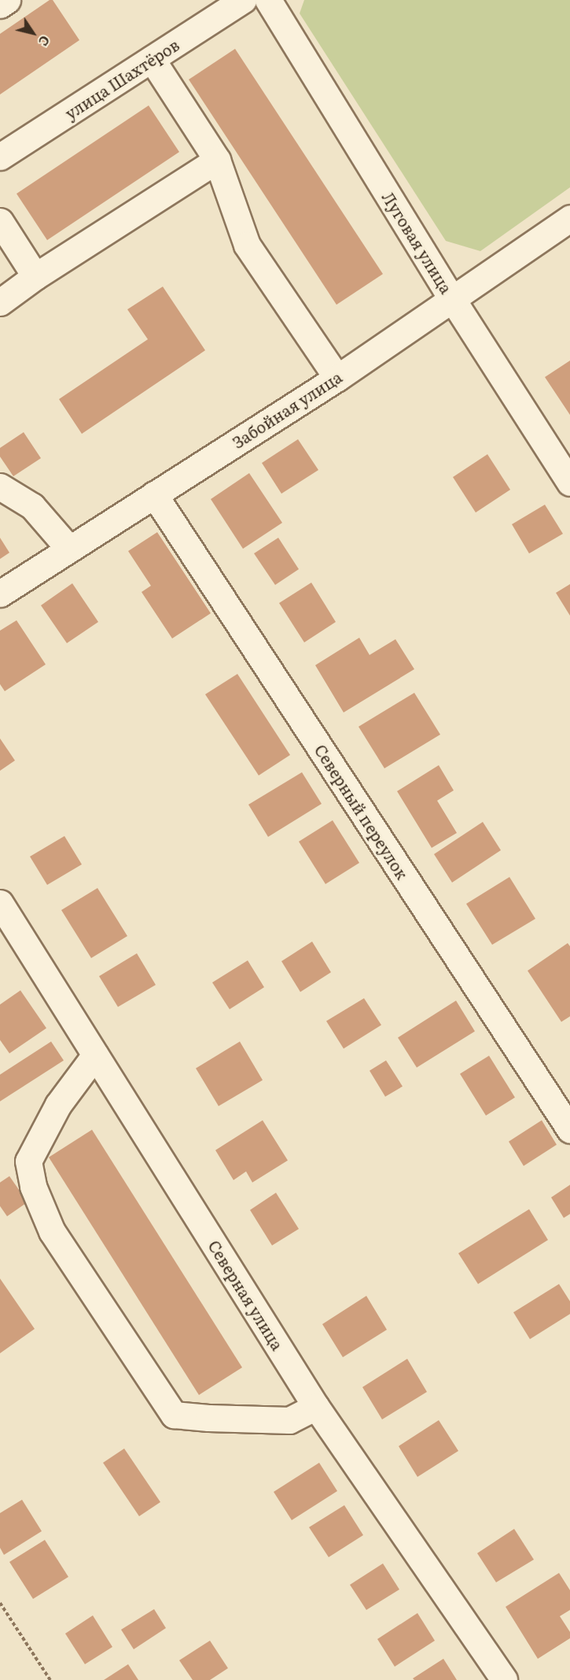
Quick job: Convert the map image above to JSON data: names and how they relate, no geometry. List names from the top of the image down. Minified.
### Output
{"streets":{"street":["улица Шахтёров","Луговая улица","Забойная улица","Северный переулок","Северная улица"]},"crossings":[["Луговая улица","Забойная улица"],["Забойная улица","Северный переулок"]],"north":"bottom right"}
